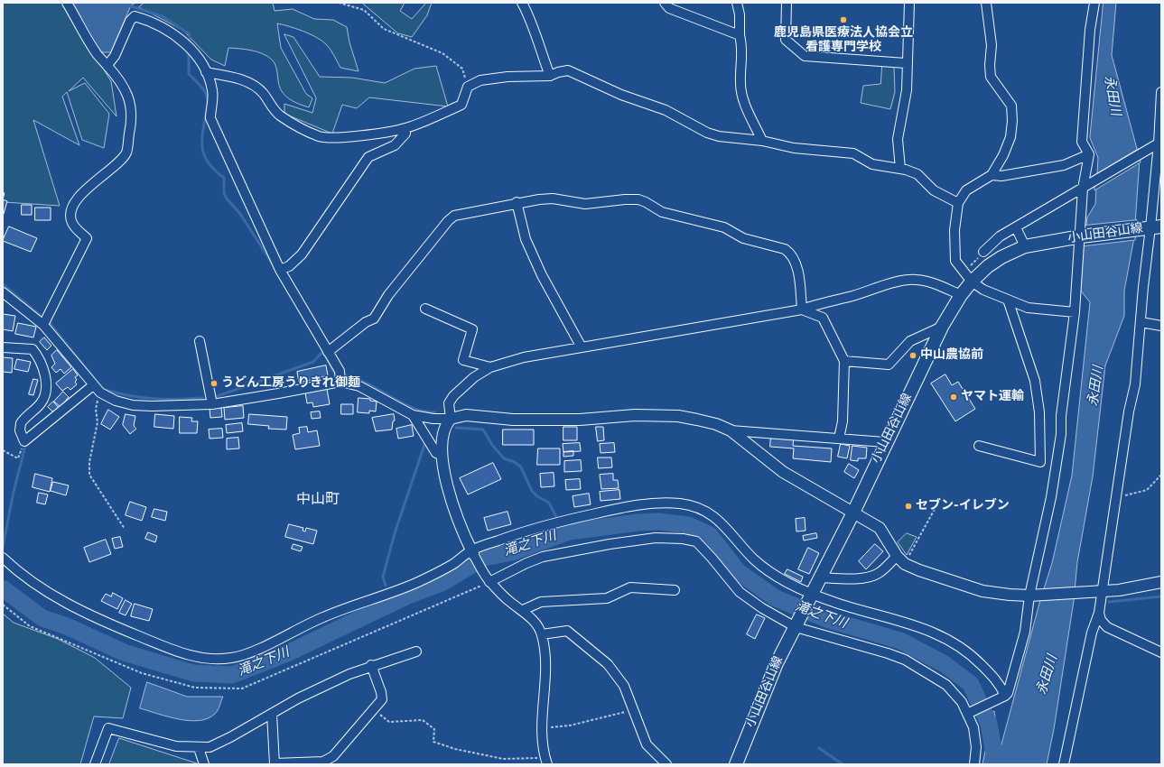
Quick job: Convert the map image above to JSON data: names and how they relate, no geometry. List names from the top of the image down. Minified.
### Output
{"streets":{"main road":["小山田谷山線"]},"districts":["中山町"],"water":["永田川","滝之下川"],"places":["鹿児島県医療法人協会立 看護専門学校","中山農協前","うどん工房うりきれ御麺","ヤマト運輸","セブン-イレブン"]}
